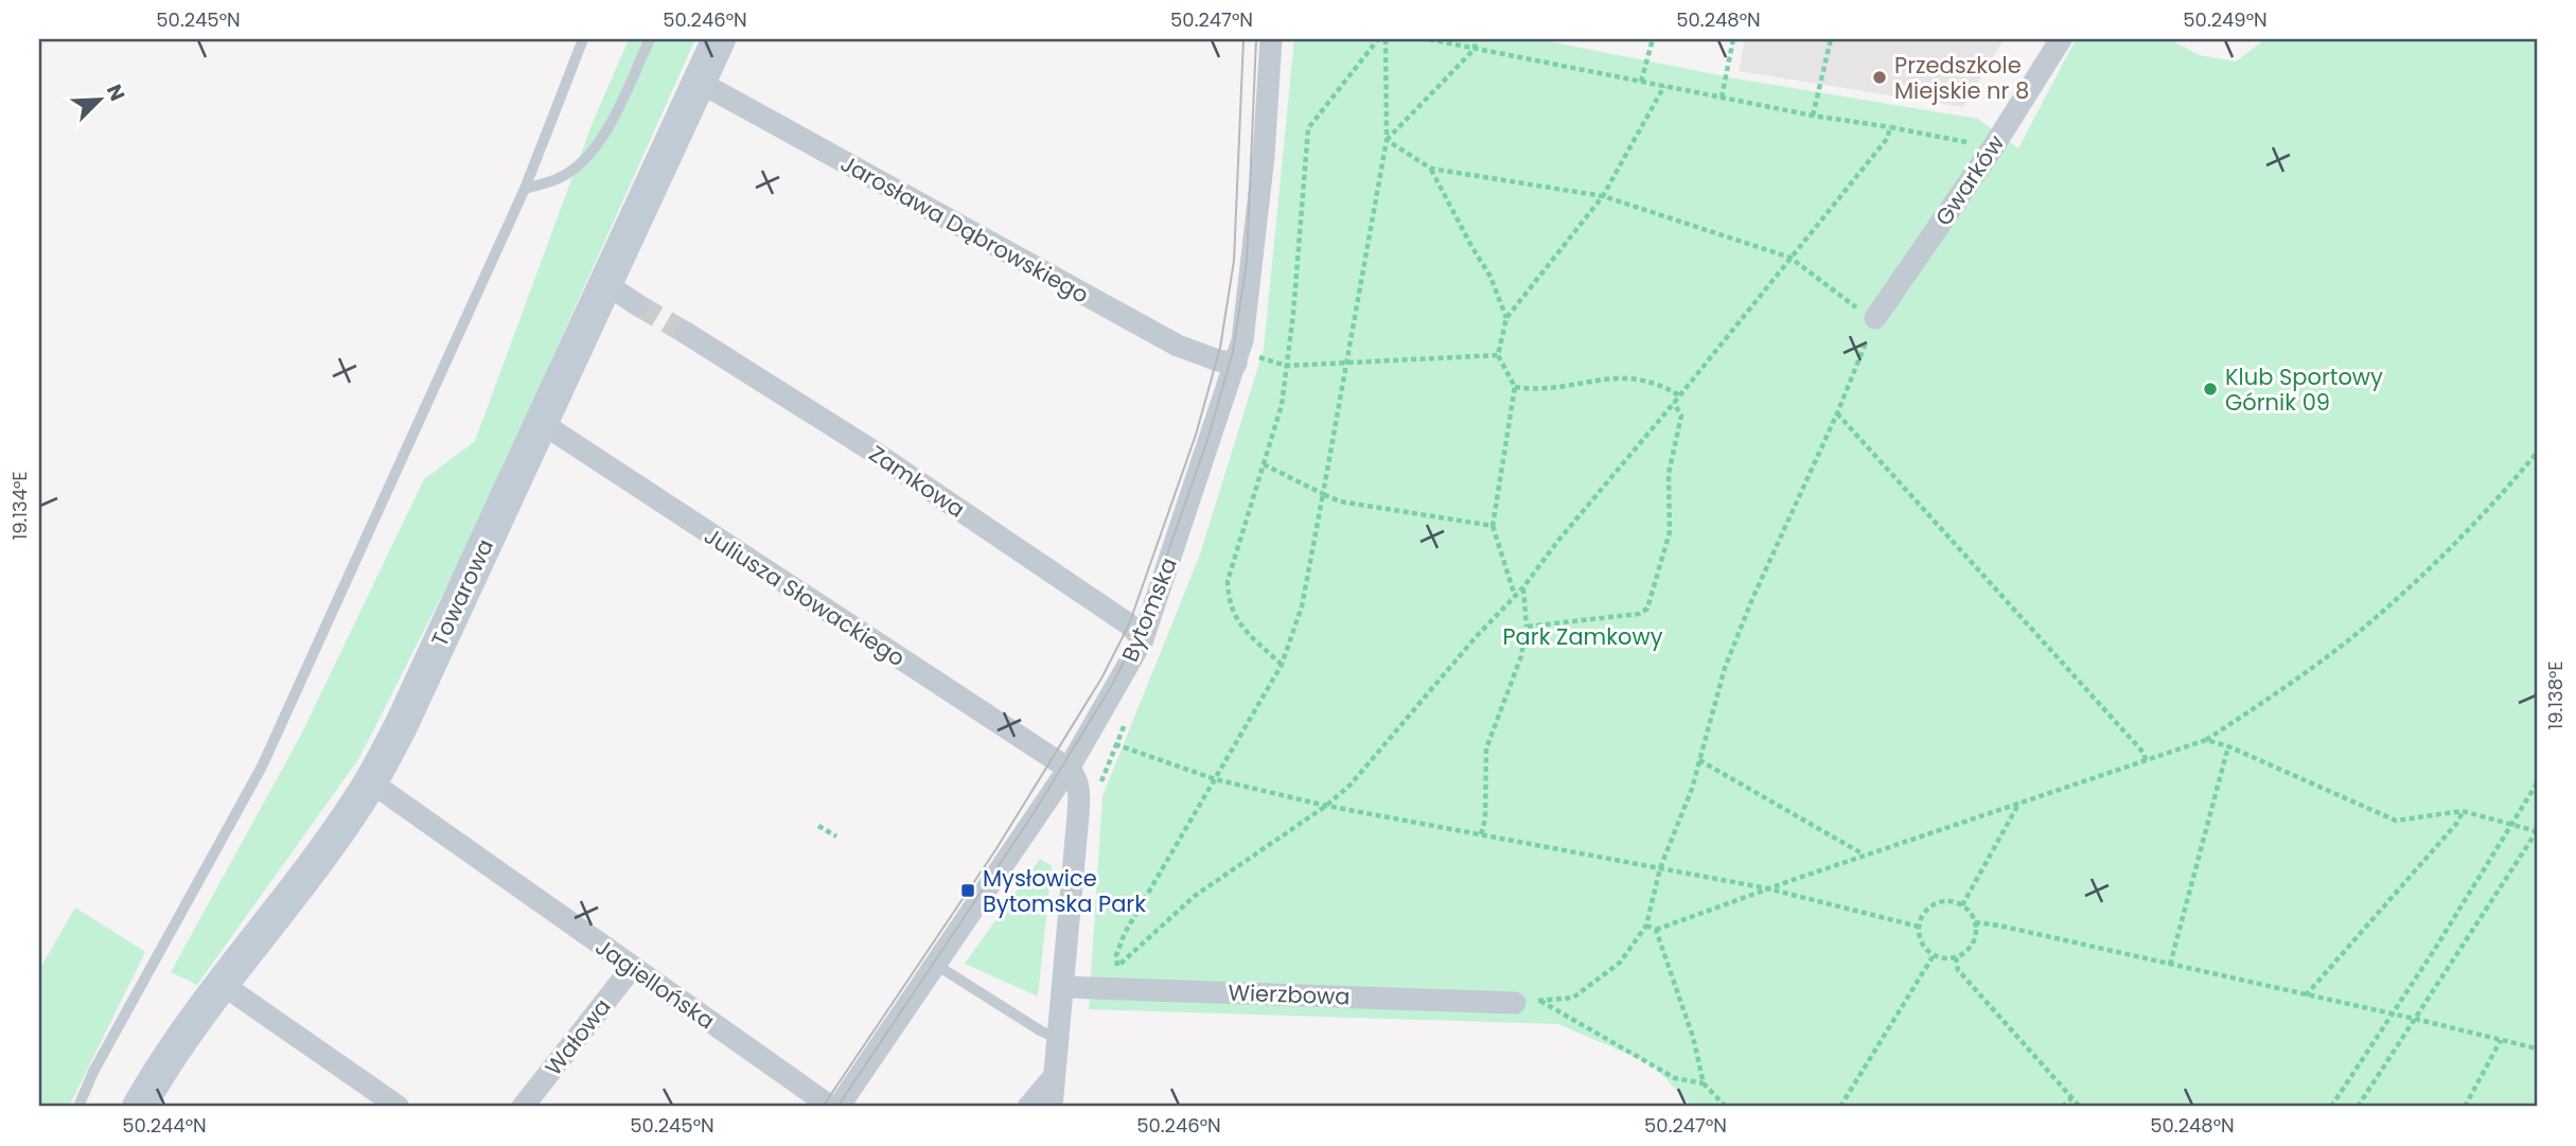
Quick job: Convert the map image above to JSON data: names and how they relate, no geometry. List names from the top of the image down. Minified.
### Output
{"streets":{"street":["Gwarków","Jarosława Dąbrowskiego","Zamkowa","Towarowa","Juliusza Słowackiego","Bytomska","Jagiellońska","Wierzbowa","Wałowa"]},"crossings":[["Jarosława Dąbrowskiego","Towarowa"],["Jarosława Dąbrowskiego","Bytomska"],["Zamkowa","Bytomska"],["Towarowa","Juliusza Słowackiego"],["Towarowa","Jagiellońska"],["Juliusza Słowackiego","Bytomska"],["Jagiellońska","Wałowa"]],"parks":["Park Zamkowy"],"places":{"other":["Przedszkole Miejskie nr 8","Klub Sportowy Górnik 09"],"transit":["Mysłowice Bytomska Park"]},"north":"top right","coordinates":["50.245°N","50.246°N","50.247°N","50.248°N","50.249°N","19.134°E","19.138°E","50.244°N"]}
